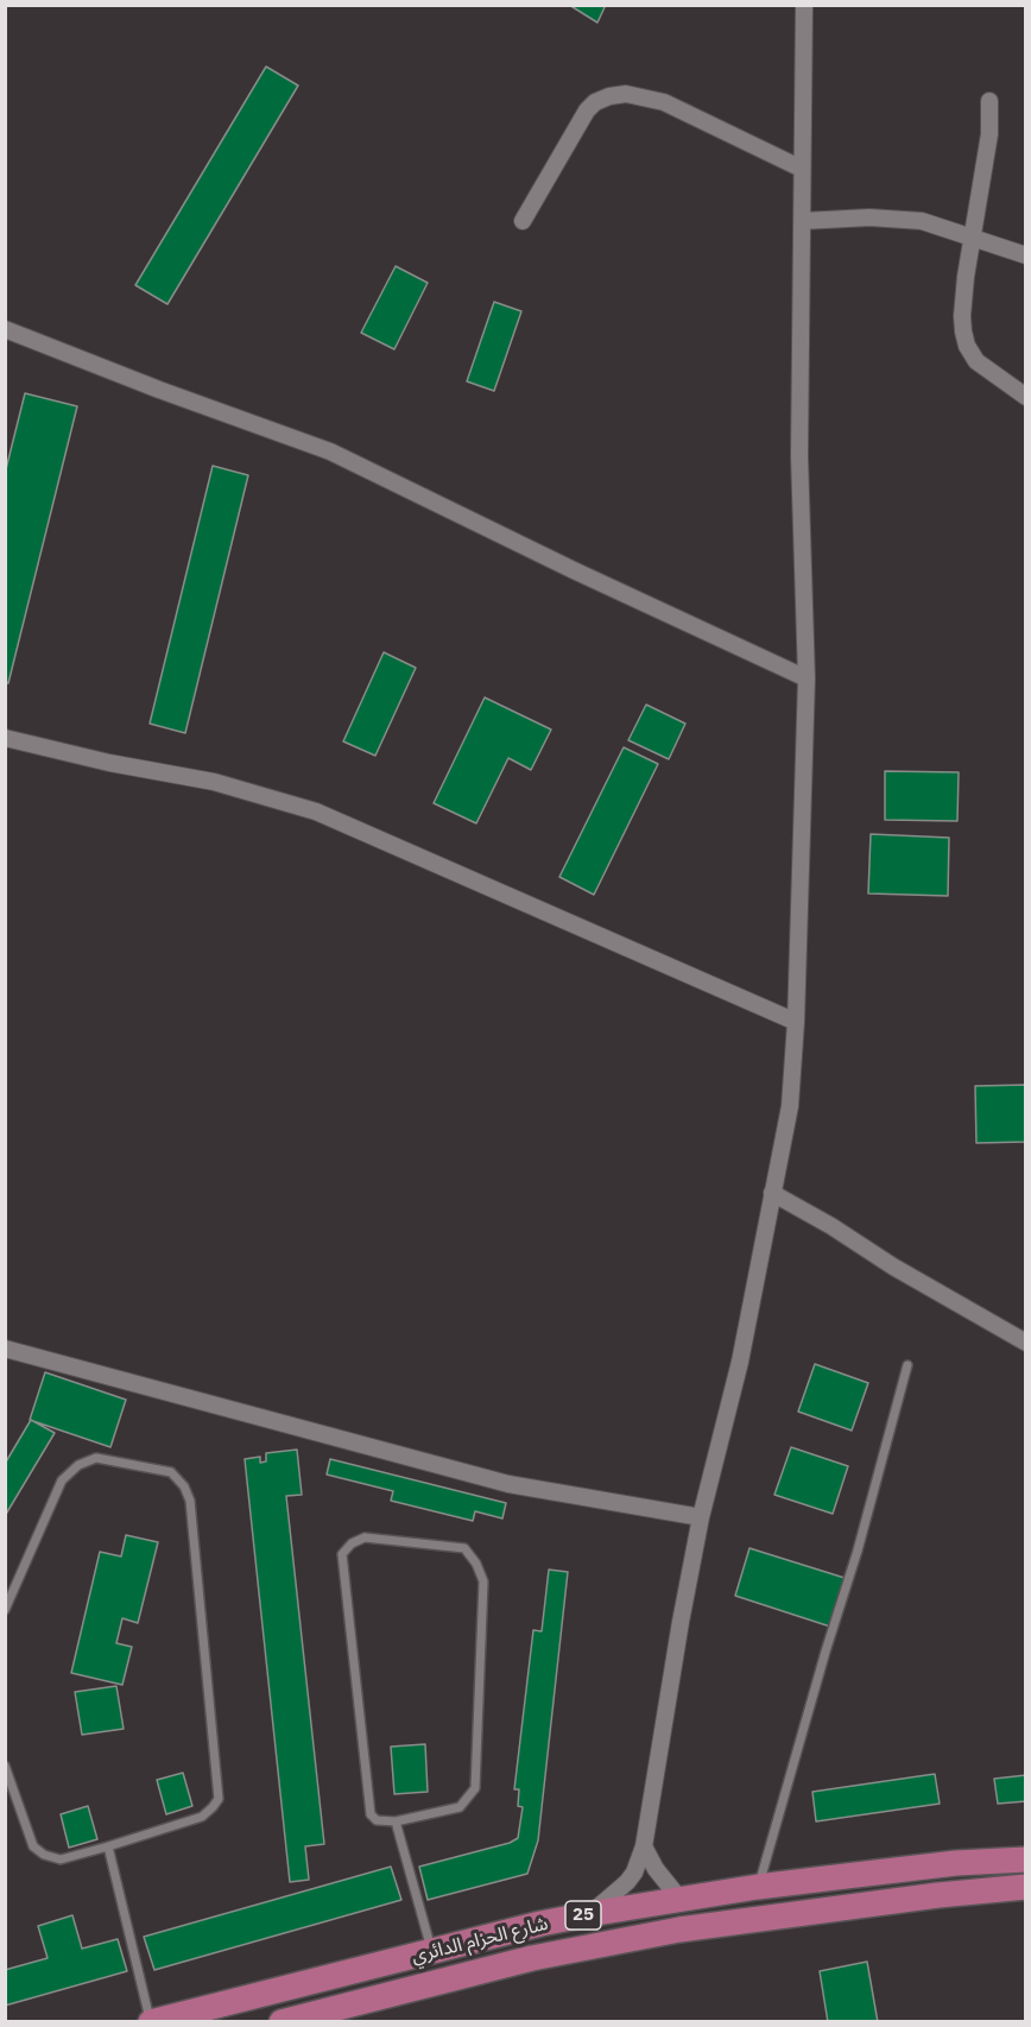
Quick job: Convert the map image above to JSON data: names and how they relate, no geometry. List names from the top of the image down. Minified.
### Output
{"streets":{"main road":["25","شارع الحزام الدائري"]}}
